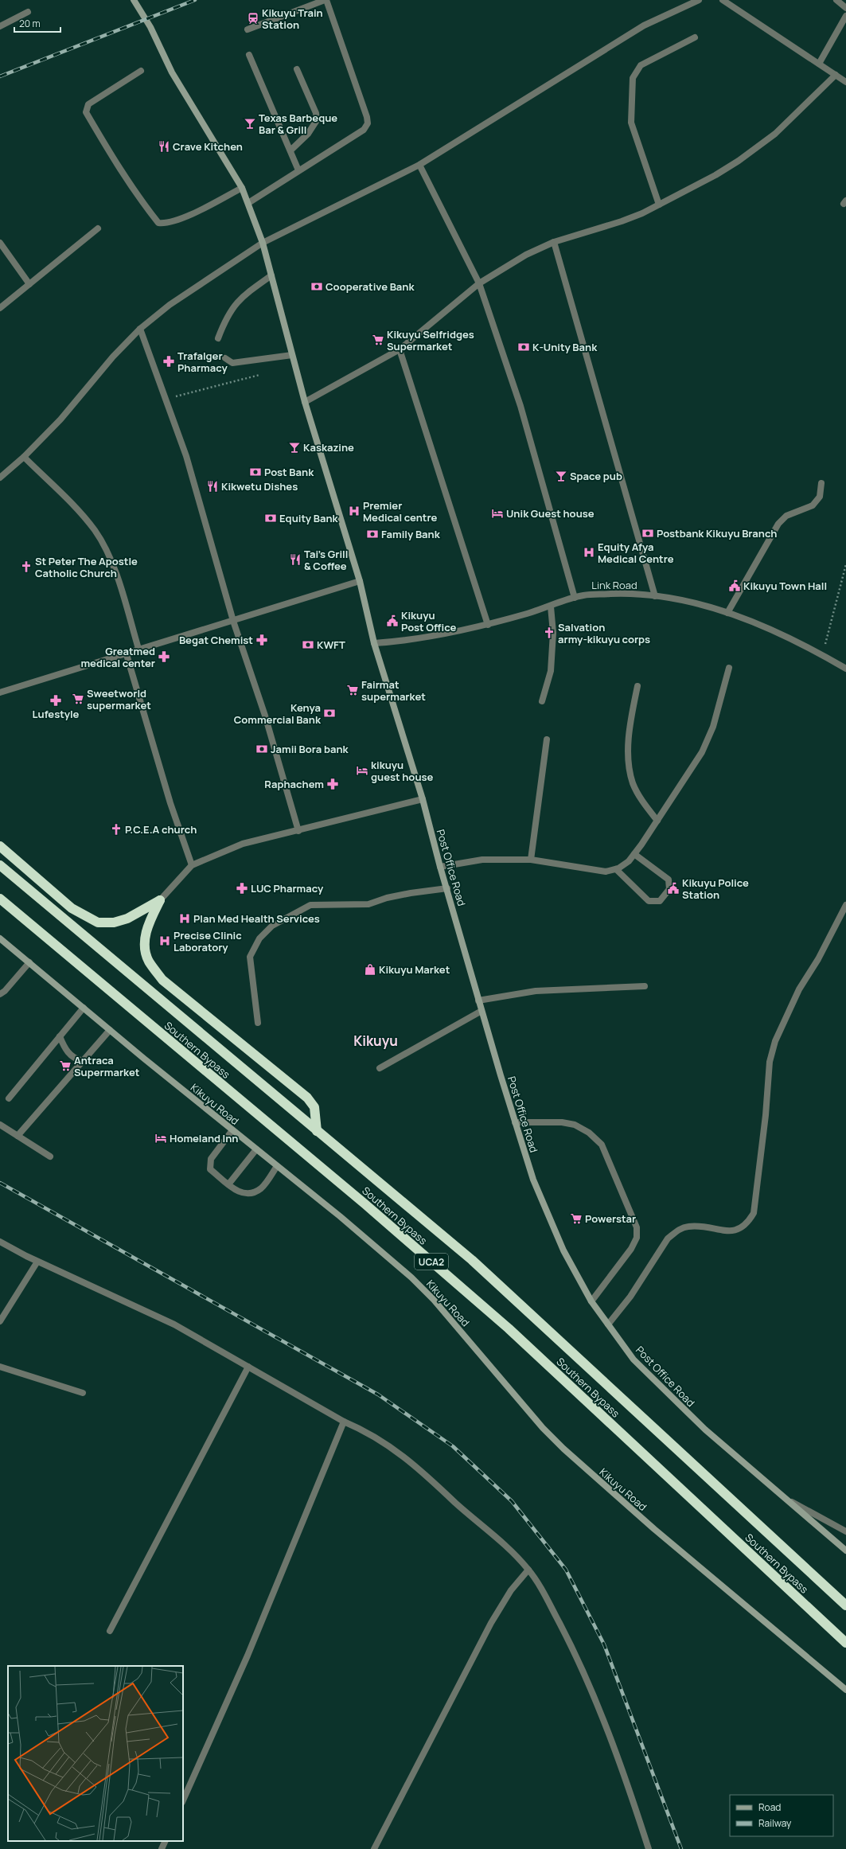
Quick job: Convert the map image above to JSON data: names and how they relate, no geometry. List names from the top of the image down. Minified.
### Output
{"streets":{"highway":["Southern Bypass","UCA2"],"street":["Link Road","Post Office Road","Kikuyu Road"]},"crossings":[["Link Road","Post Office Road"]],"districts":["Kikuyu"],"places":{"station":["Kikuyu Train Station"],"bar":["Texas Barbeque Bar & Grill","Kaskazine","Space pub"],"restaurant":["Crave Kitchen","Kikwetu Dishes","Tai's Grill & Coffee"],"bank":["Cooperative Bank","K-Unity Bank","Post Bank","Equity Bank","Postbank Kikuyu Branch","Family Bank","KWFT","Kenya Commercial Bank","Jamii Bora bank"],"supermarket":["Kikuyu Selfridges Supermarket","Fairmat supermarket","Sweetworld supermarket","Antraca Supermarket","Powerstar"],"pharmacy":["Trafalger Pharmacy","Begat Chemist","Greatmed medical center","Lufestyle","Raphachem","LUC Pharmacy"],"hospital":["Premier Medical centre","Equity Afya Medical Centre","Plan Med Health Services","Precise Clinic Laboratory"],"hotel":["Unik Guest house","kikuyu guest house","Homeland Inn"],"church":["St Peter The Apostle Catholic Church","Salvation army-kikuyu corps","P.C.E.A church"],"public building":["Kikuyu Town Hall","Kikuyu Post Office","Kikuyu Police Station"],"shop":["Kikuyu Market"]},"legend":["Road","Railway"],"scale_bar":"20 m"}
